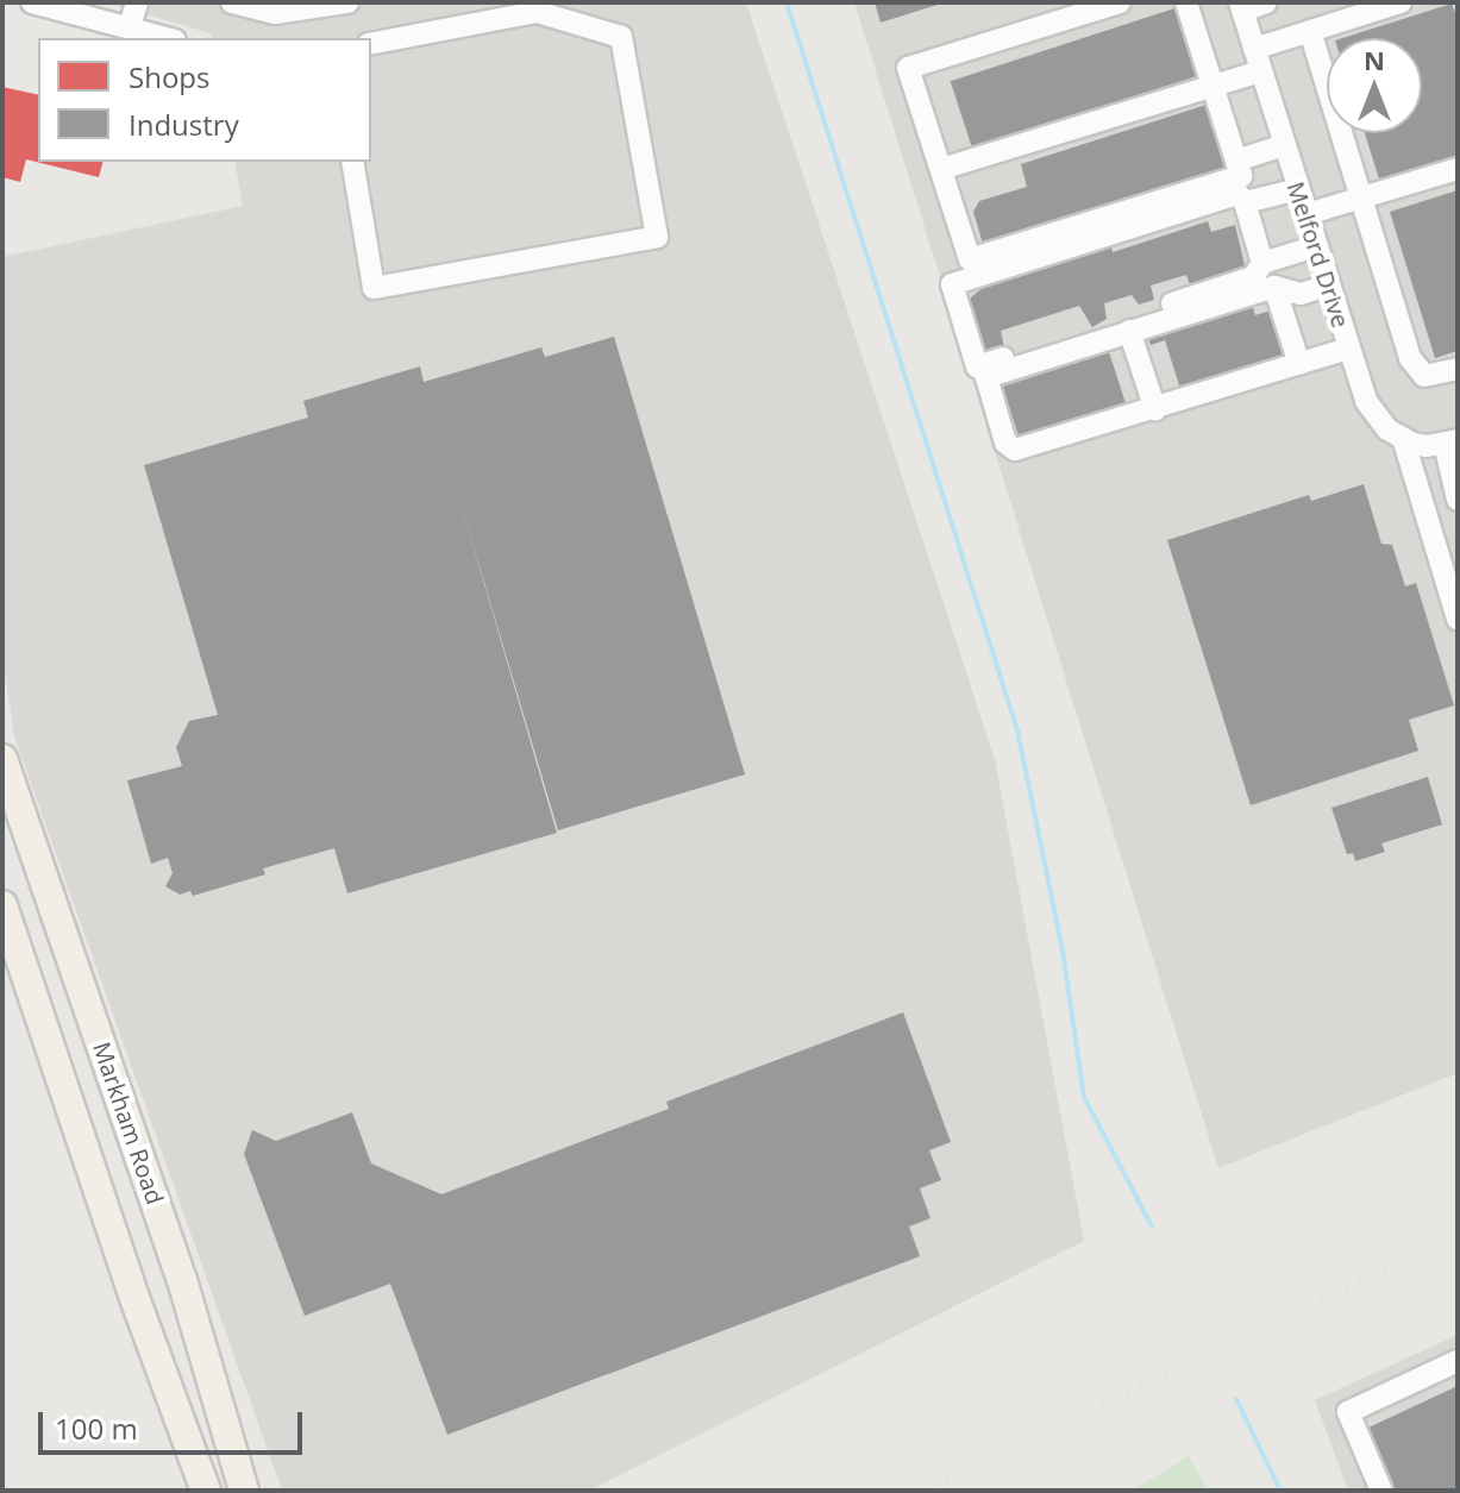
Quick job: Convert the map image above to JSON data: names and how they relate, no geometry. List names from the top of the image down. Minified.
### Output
{"streets":{"main road":["Markham Road"],"street":["Melford Drive"]},"legend":["Shops","Industry"],"scale_bar":"100 m","north":"top"}
